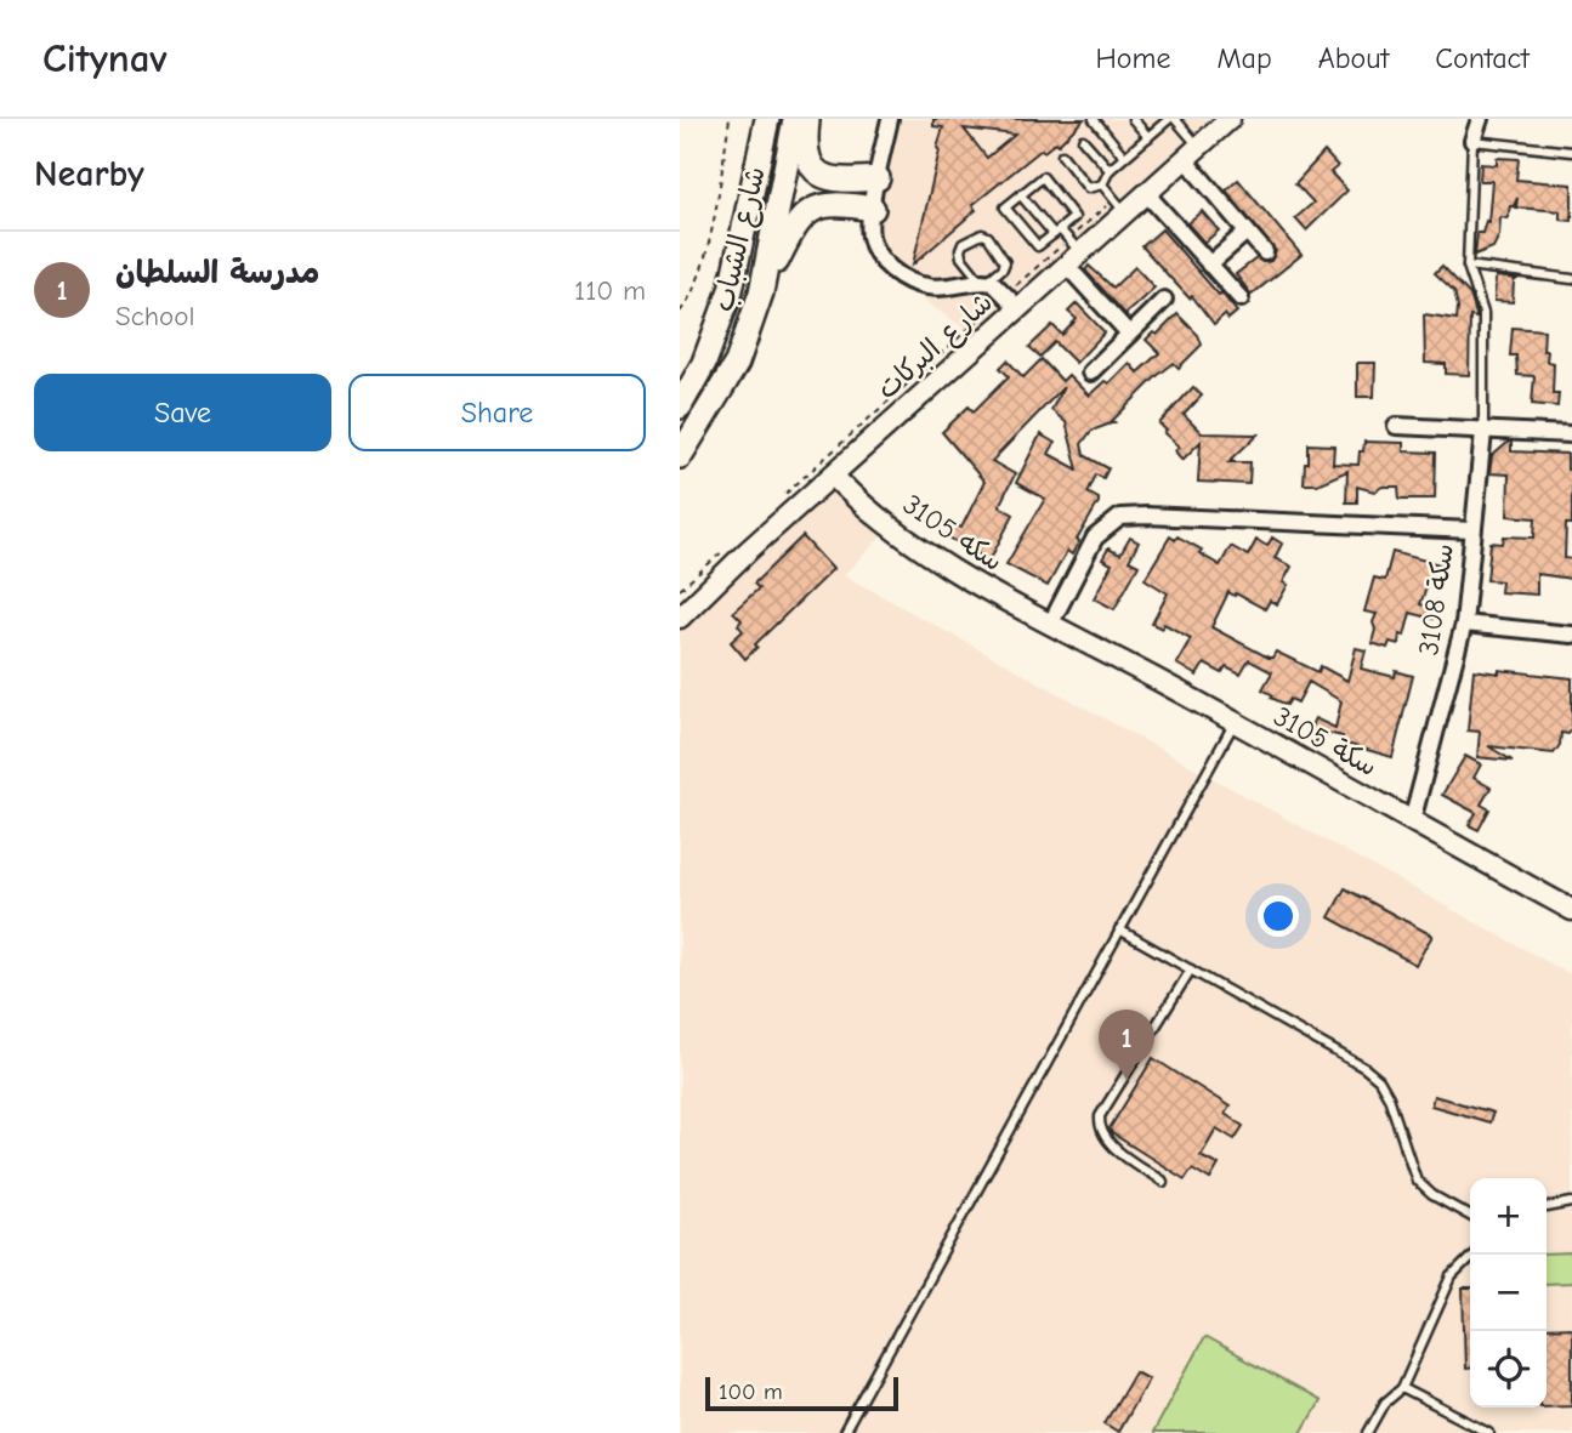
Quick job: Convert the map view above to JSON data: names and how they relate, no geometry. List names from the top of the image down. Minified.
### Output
{"streets":{"main road":["شارع الشباب"],"street":["شارع البركات","سكه 3105","سكة 3108","سكة 3105"]},"crossings":[["شارع البركات","سكه 3105"],["سكه 3105","سكة 3105"],["سكة 3108","سكة 3105"]],"scale_bar":"100 m","page":{"header":"Citynav","nav":["Home","Map","About","Contact"],"heading":"Nearby","list":[{"mark":"1","name":"مدرسة السلطان","note":"School","value":"110 m"}],"buttons":["Save","Share"],"pins":"1","map_buttons":["+","−"],"scale":"100 m"}}
